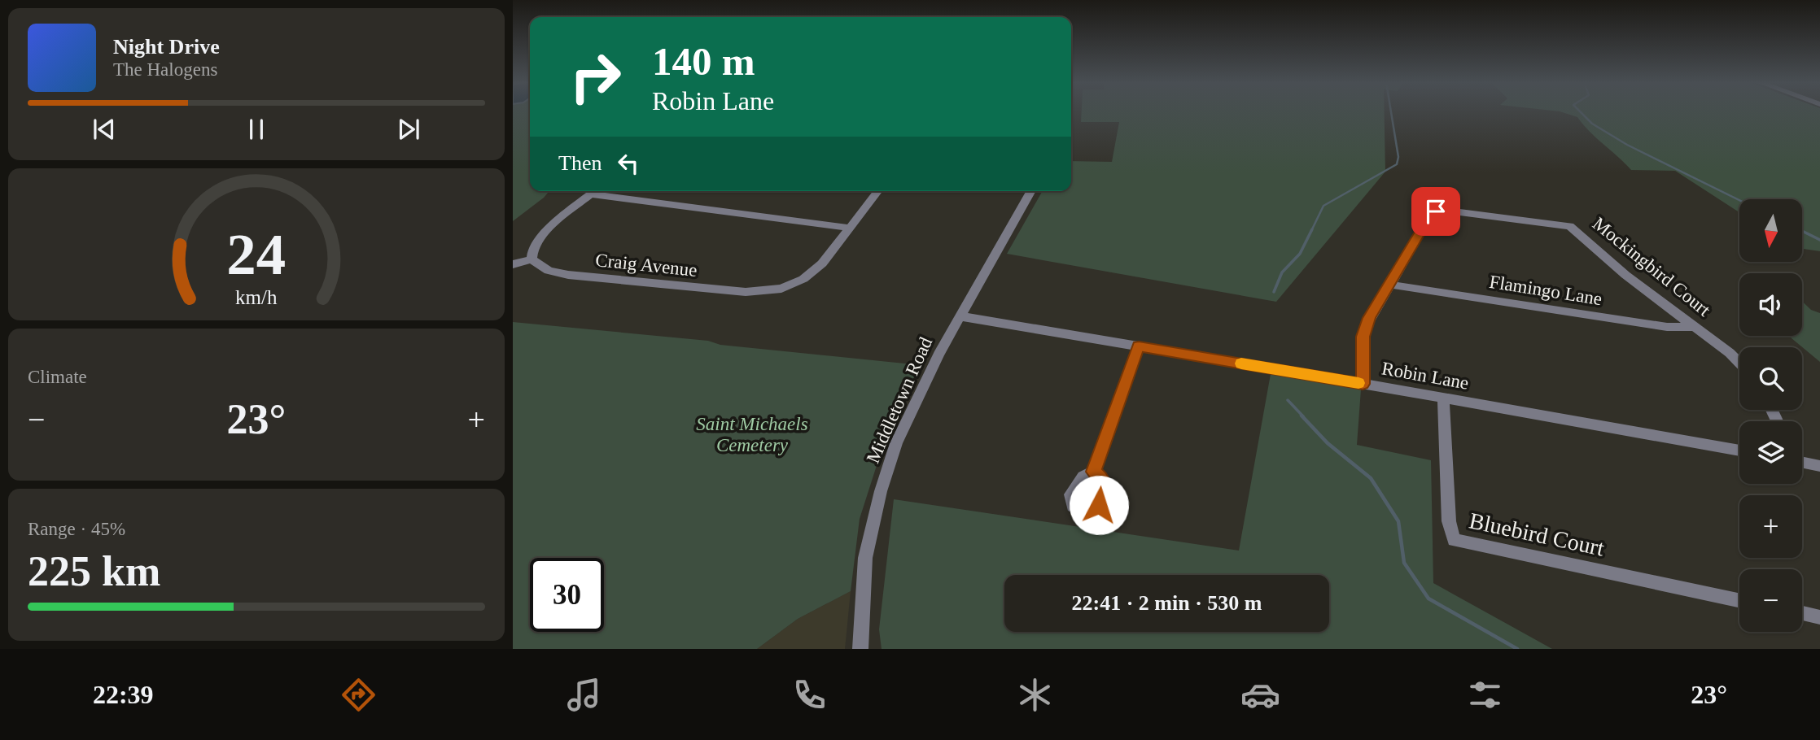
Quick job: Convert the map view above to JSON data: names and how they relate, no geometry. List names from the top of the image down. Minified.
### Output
{"streets":{"street":["Craig Avenue","Mockingbird Court","Flamingo Lane","Robin Lane","Middletown Road","Bluebird Court"]},"crossings":[["Mockingbird Court","Flamingo Lane"],["Mockingbird Court","Robin Lane"],["Robin Lane","Middletown Road"],["Robin Lane","Bluebird Court"]],"parks":["Saint Michaels Cemetery"],"north":"bottom","page":{"turn":["140 m","Robin Lane"],"song":["Night Drive","The Halogens"],"then":"Then","map_buttons":["+","−"],"tile":["Climate",["Range · 45%","225 km"]],"heat":["−","23°","+"],"limit":"30","trip":"22:41 · 2 min · 530 m","tabs":["22:39","23°"],"gauge":["24","km/h"]}}
